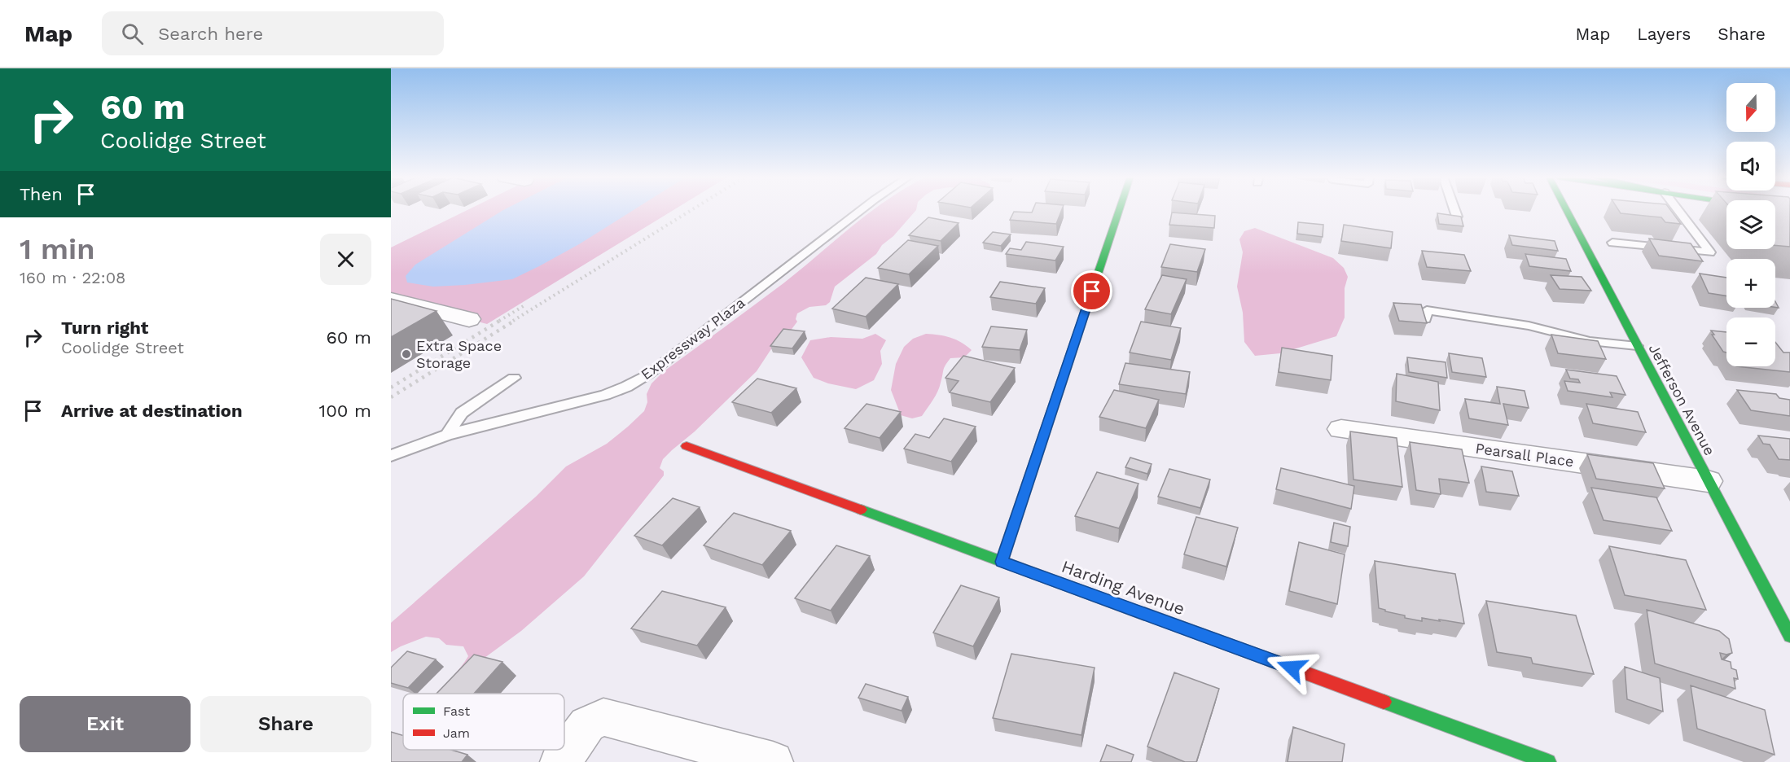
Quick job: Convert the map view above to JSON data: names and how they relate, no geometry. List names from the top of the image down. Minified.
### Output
{"streets":{"main road":["Jefferson Avenue","Harding Avenue"],"street":["Pearsall Place"],"lane":["Expressway Plaza"]},"crossings":[["Jefferson Avenue","Pearsall Place"]],"places":["Extra Space Storage"],"legend":["Fast","Jam"],"north":"bottom","page":{"header":"Map","search":"Search here","nav":["Map","Layers","Share"],"turn":["60 m","Coolidge Street"],"map_buttons":["+","−"],"then":"Then","heading":["1 min","160 m · 22:08"],"list":[{"name":"Turn right","note":"Coolidge Street","value":"60 m"},{"name":"Arrive at destination","value":"100 m"}],"buttons":["Exit","Share"]}}
